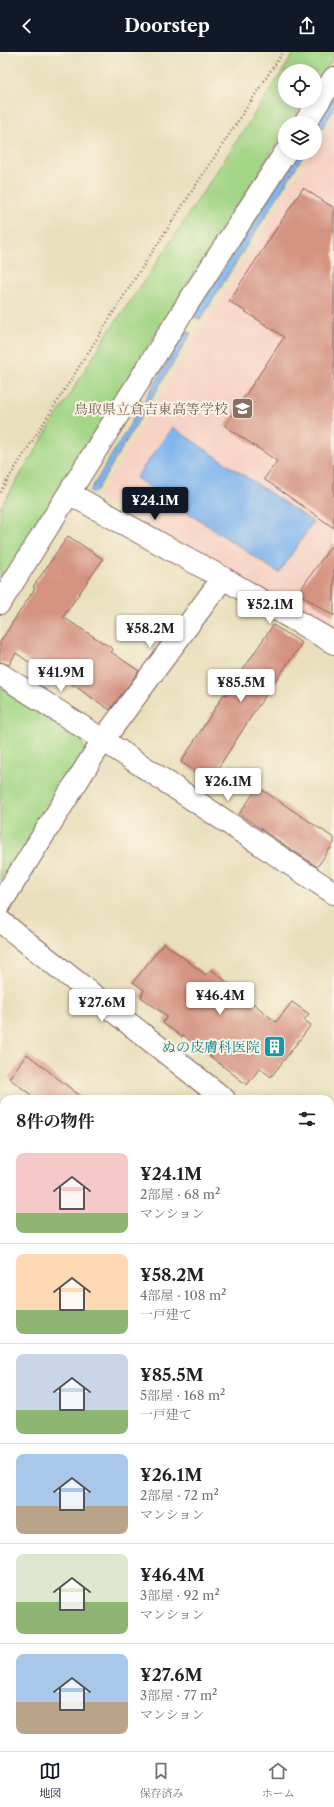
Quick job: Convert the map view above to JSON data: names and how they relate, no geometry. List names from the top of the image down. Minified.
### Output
{"places":{"school or university":["鳥取県立倉吉東高等学校"],"building":["ぬの皮膚科医院"]},"page":{"header":"Doorstep","price":["¥24.1M","¥52.1M","¥58.2M","¥41.9M","¥85.5M","¥26.1M","¥46.4M","¥27.6M"],"heading":"8件の物件","list":[{"name":"¥24.1M","note":"2部屋 · 68 m² · マンション"},{"name":"¥58.2M","note":"4部屋 · 108 m² · 一戸建て"},{"name":"¥85.5M","note":"5部屋 · 168 m² · 一戸建て"},{"name":"¥26.1M","note":"2部屋 · 72 m² · マンション"},{"name":"¥46.4M","note":"3部屋 · 92 m² · マンション"},{"name":"¥27.6M","note":"3部屋 · 77 m² · マンション"}],"tabs":["地図","保存済み","ホーム"]}}
